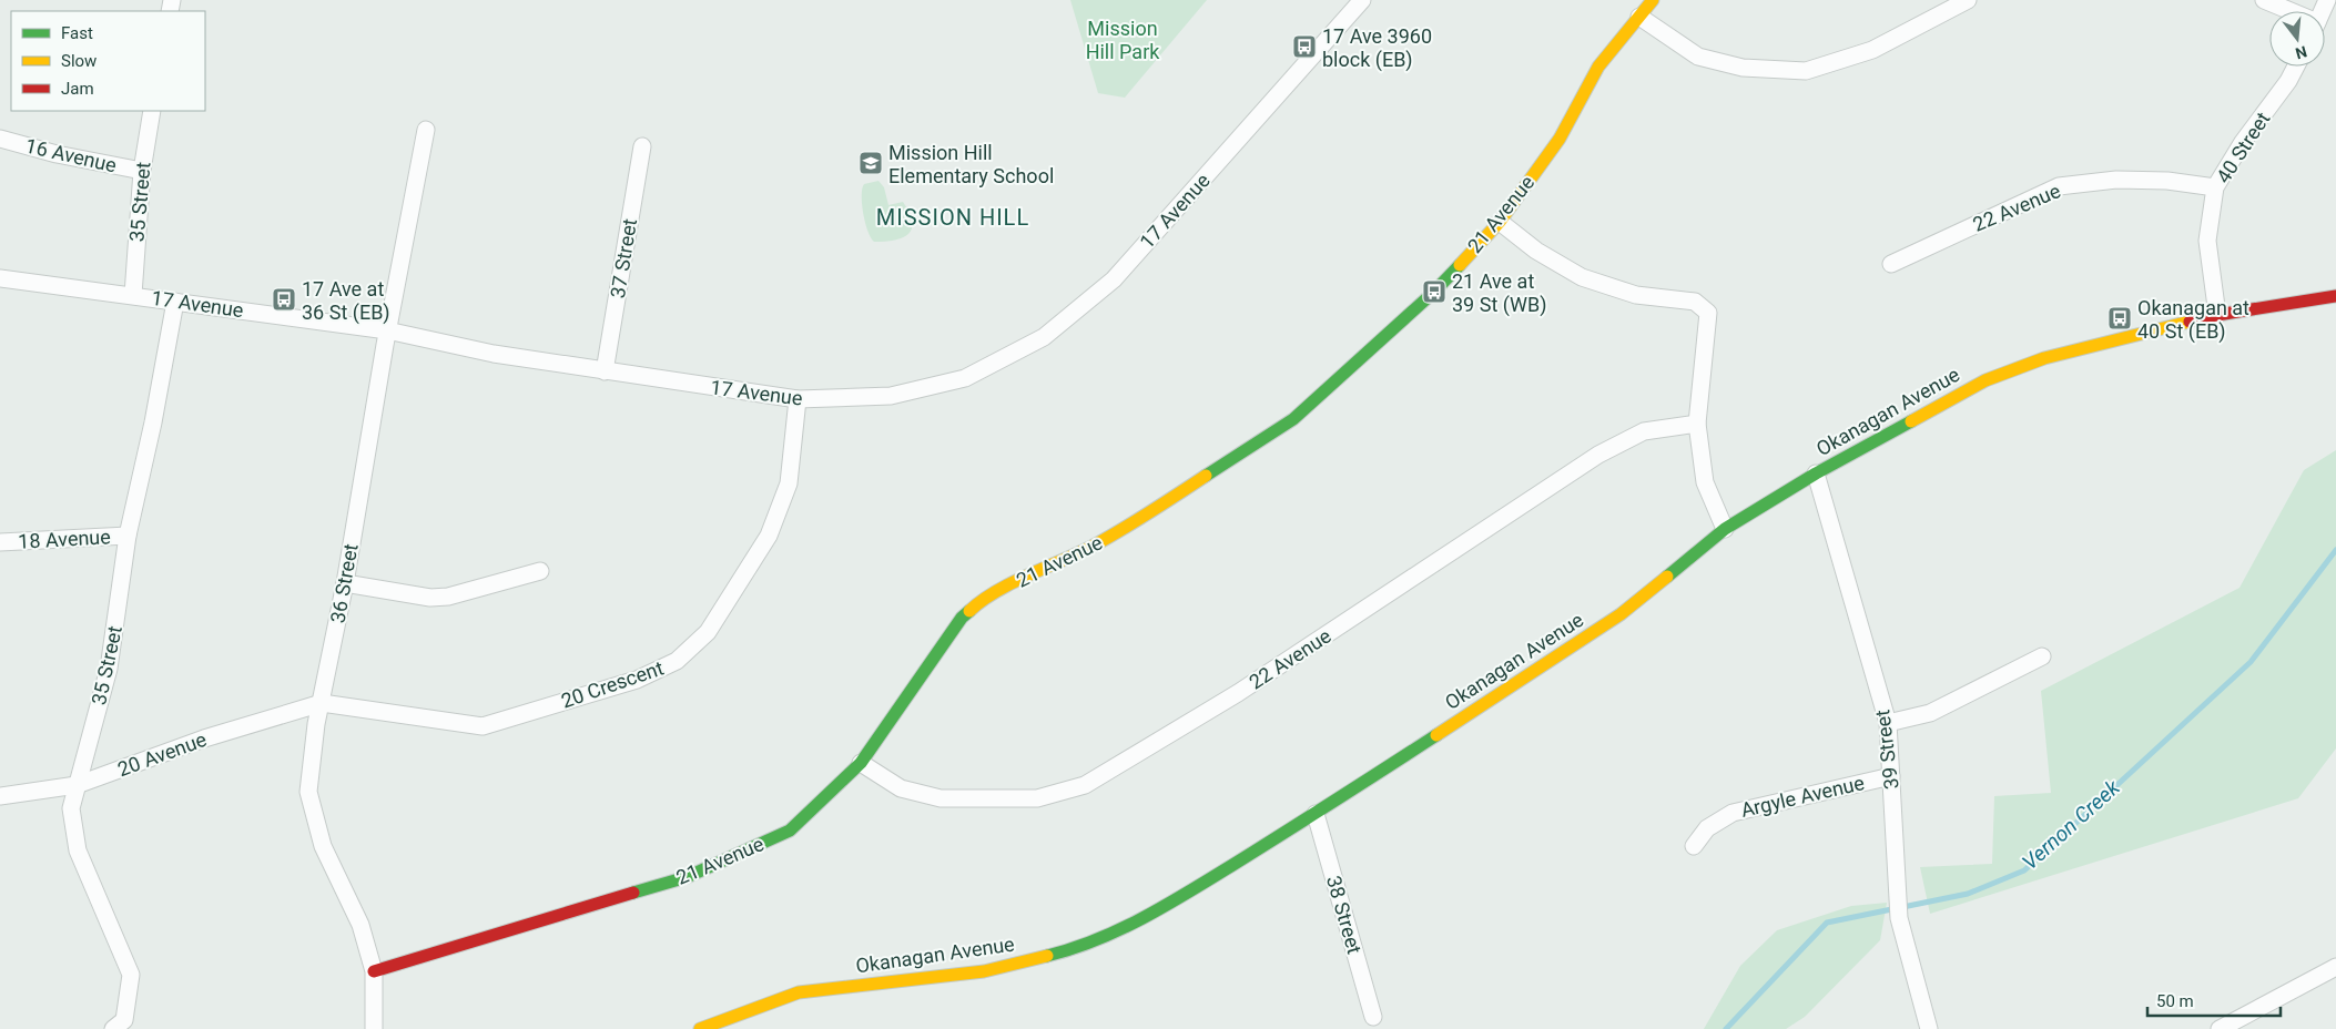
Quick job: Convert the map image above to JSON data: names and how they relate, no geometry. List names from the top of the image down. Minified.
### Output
{"streets":{"street":["40 Street","16 Avenue","35 Street","22 Avenue","17 Avenue","21 Avenue","37 Street","Okanagan Avenue","18 Avenue","36 Street","20 Crescent","39 Street","20 Avenue","Argyle Avenue","38 Street"]},"crossings":[["40 Street","22 Avenue"],["40 Street","Okanagan Avenue"],["16 Avenue","35 Street"],["35 Street","17 Avenue"],["35 Street","18 Avenue"],["35 Street","20 Avenue"],["22 Avenue","21 Avenue"],["17 Avenue","37 Street"],["17 Avenue","36 Street"],["17 Avenue","20 Crescent"],["21 Avenue","36 Street"],["Okanagan Avenue","39 Street"],["Okanagan Avenue","38 Street"],["36 Street","20 Crescent"],["36 Street","20 Avenue"],["20 Crescent","20 Avenue"],["39 Street","Argyle Avenue"]],"districts":["MISSION HILL"],"water":["Vernon Creek"],"parks":["Mission Hill Park"],"places":{"bus stop":["17 Ave 3960 block (EB)","21 Ave at 39 St (WB)","17 Ave at 36 St (EB)","Okanagan at 40 St (EB)"],"school or university":["Mission Hill Elementary School"]},"legend":["Fast","Slow","Jam"],"scale_bar":"50 m","north":"bottom"}
